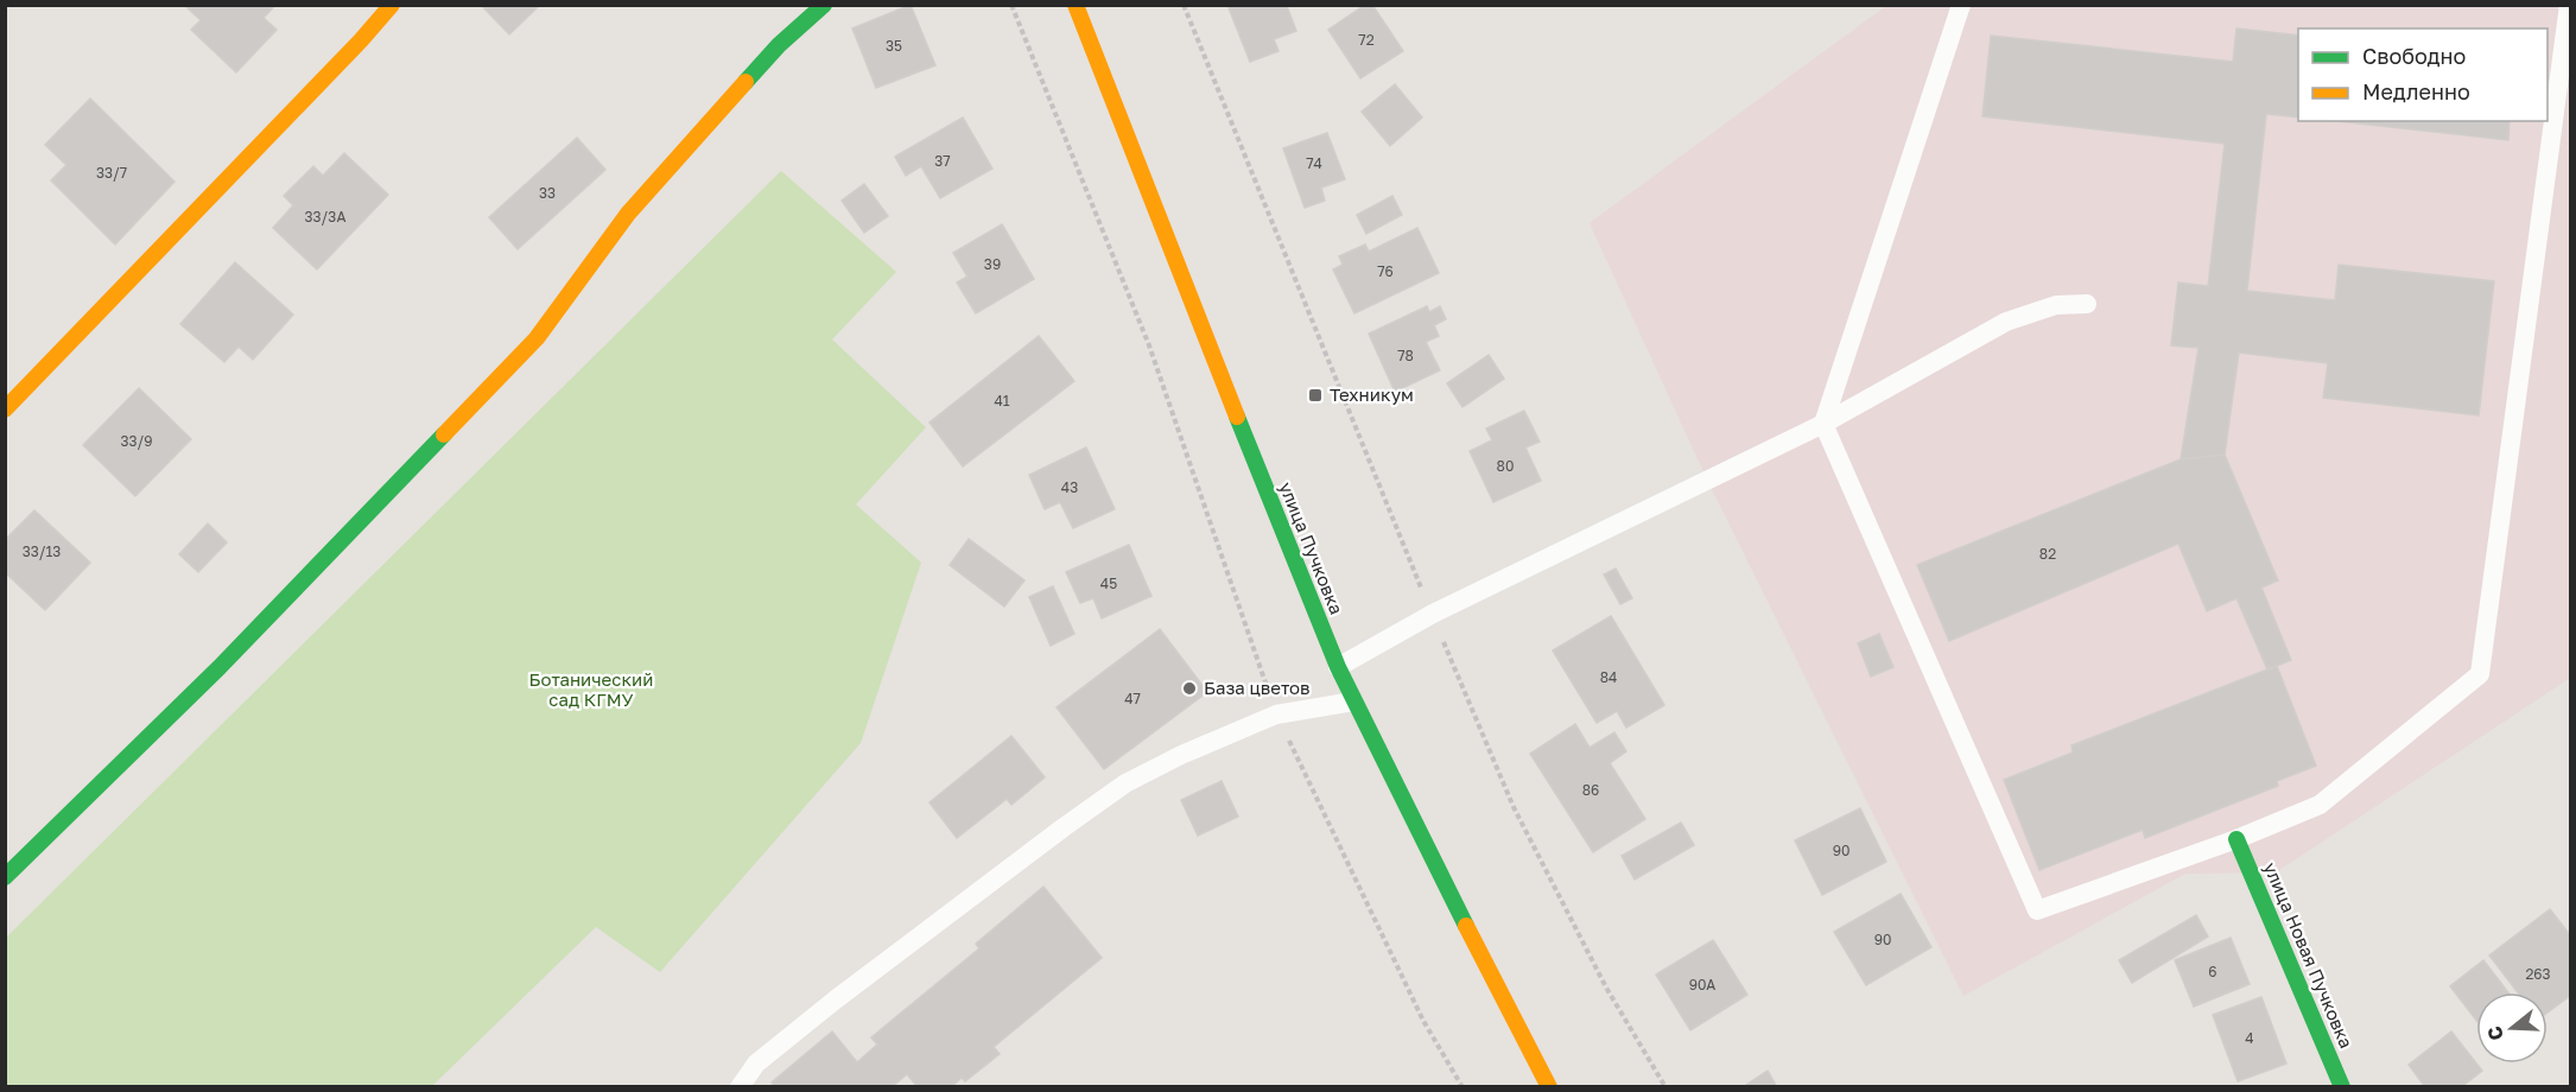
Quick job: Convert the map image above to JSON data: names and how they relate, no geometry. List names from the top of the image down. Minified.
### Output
{"streets":{"street":["улица Пучковка","улица Новая Пучковка"]},"parks":["Ботанический сад КГМУ"],"places":{"transit":["Техникум"],"other":["База цветов"]},"house_numbers":["72","35","37","74","33/7","33","33/3А","39","76","78","41","33/9","80","43","33/13","82","45","84","47","86","90","90","6","263","90А","4"],"legend":["Свободно","Медленно"],"north":"left"}
